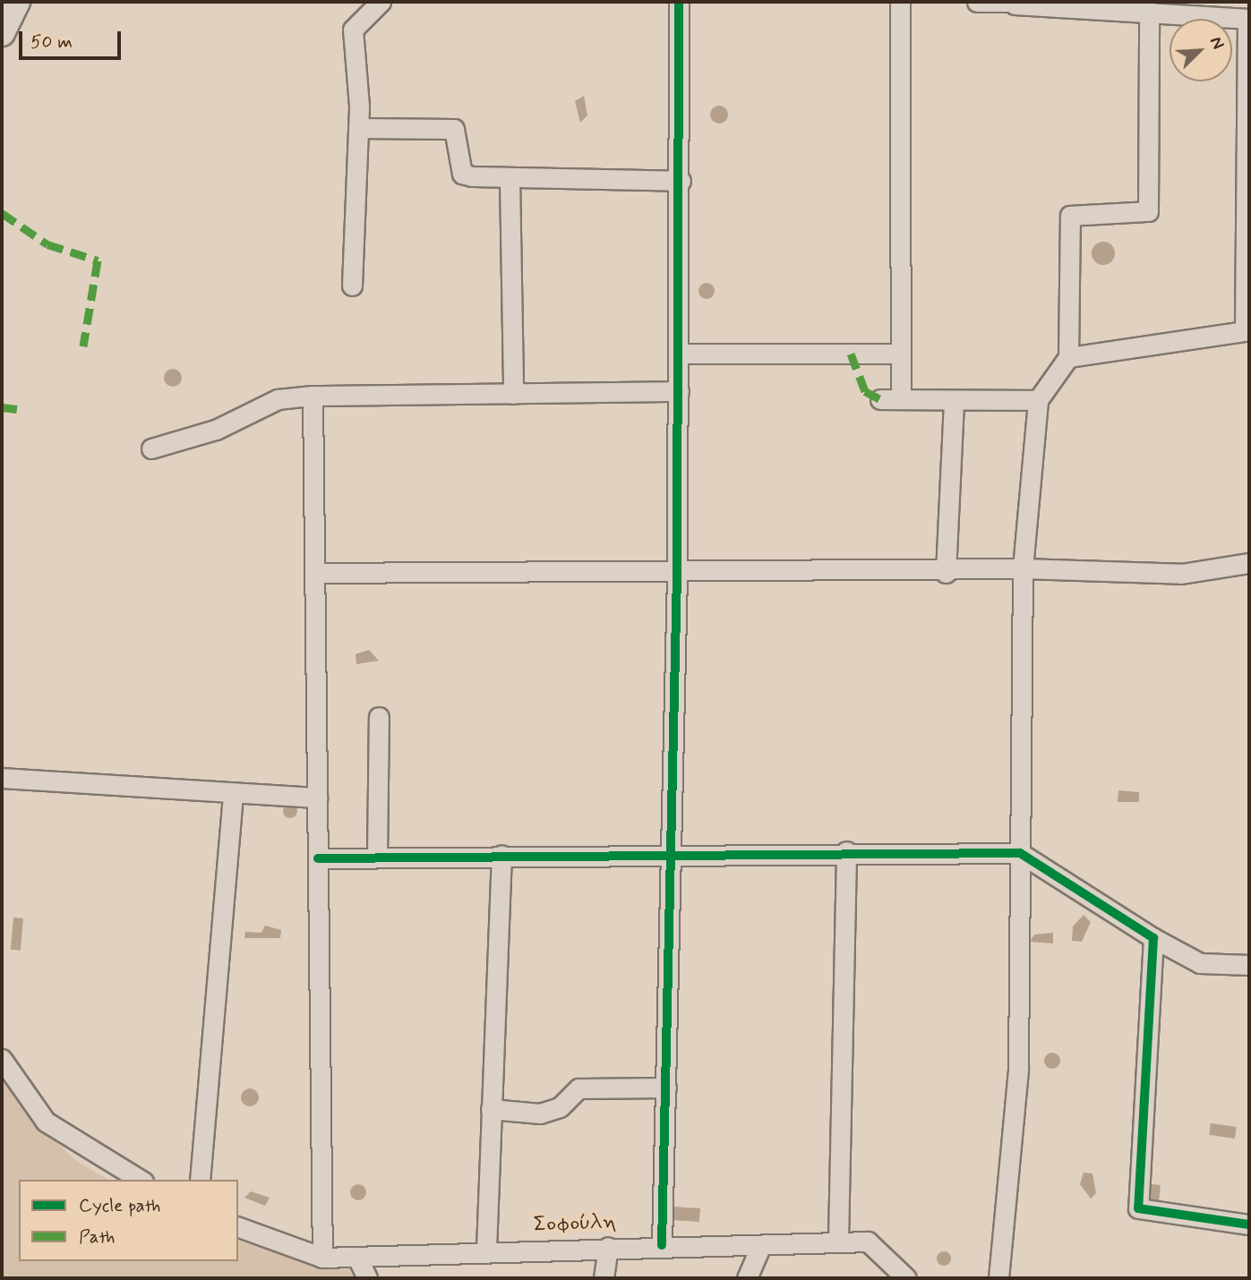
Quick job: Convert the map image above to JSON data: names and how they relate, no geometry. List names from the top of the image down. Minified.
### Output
{"streets":{"street":["Σοφούλη"]},"legend":["Cycle path","Path"],"scale_bar":"50 m","north":"top right"}
